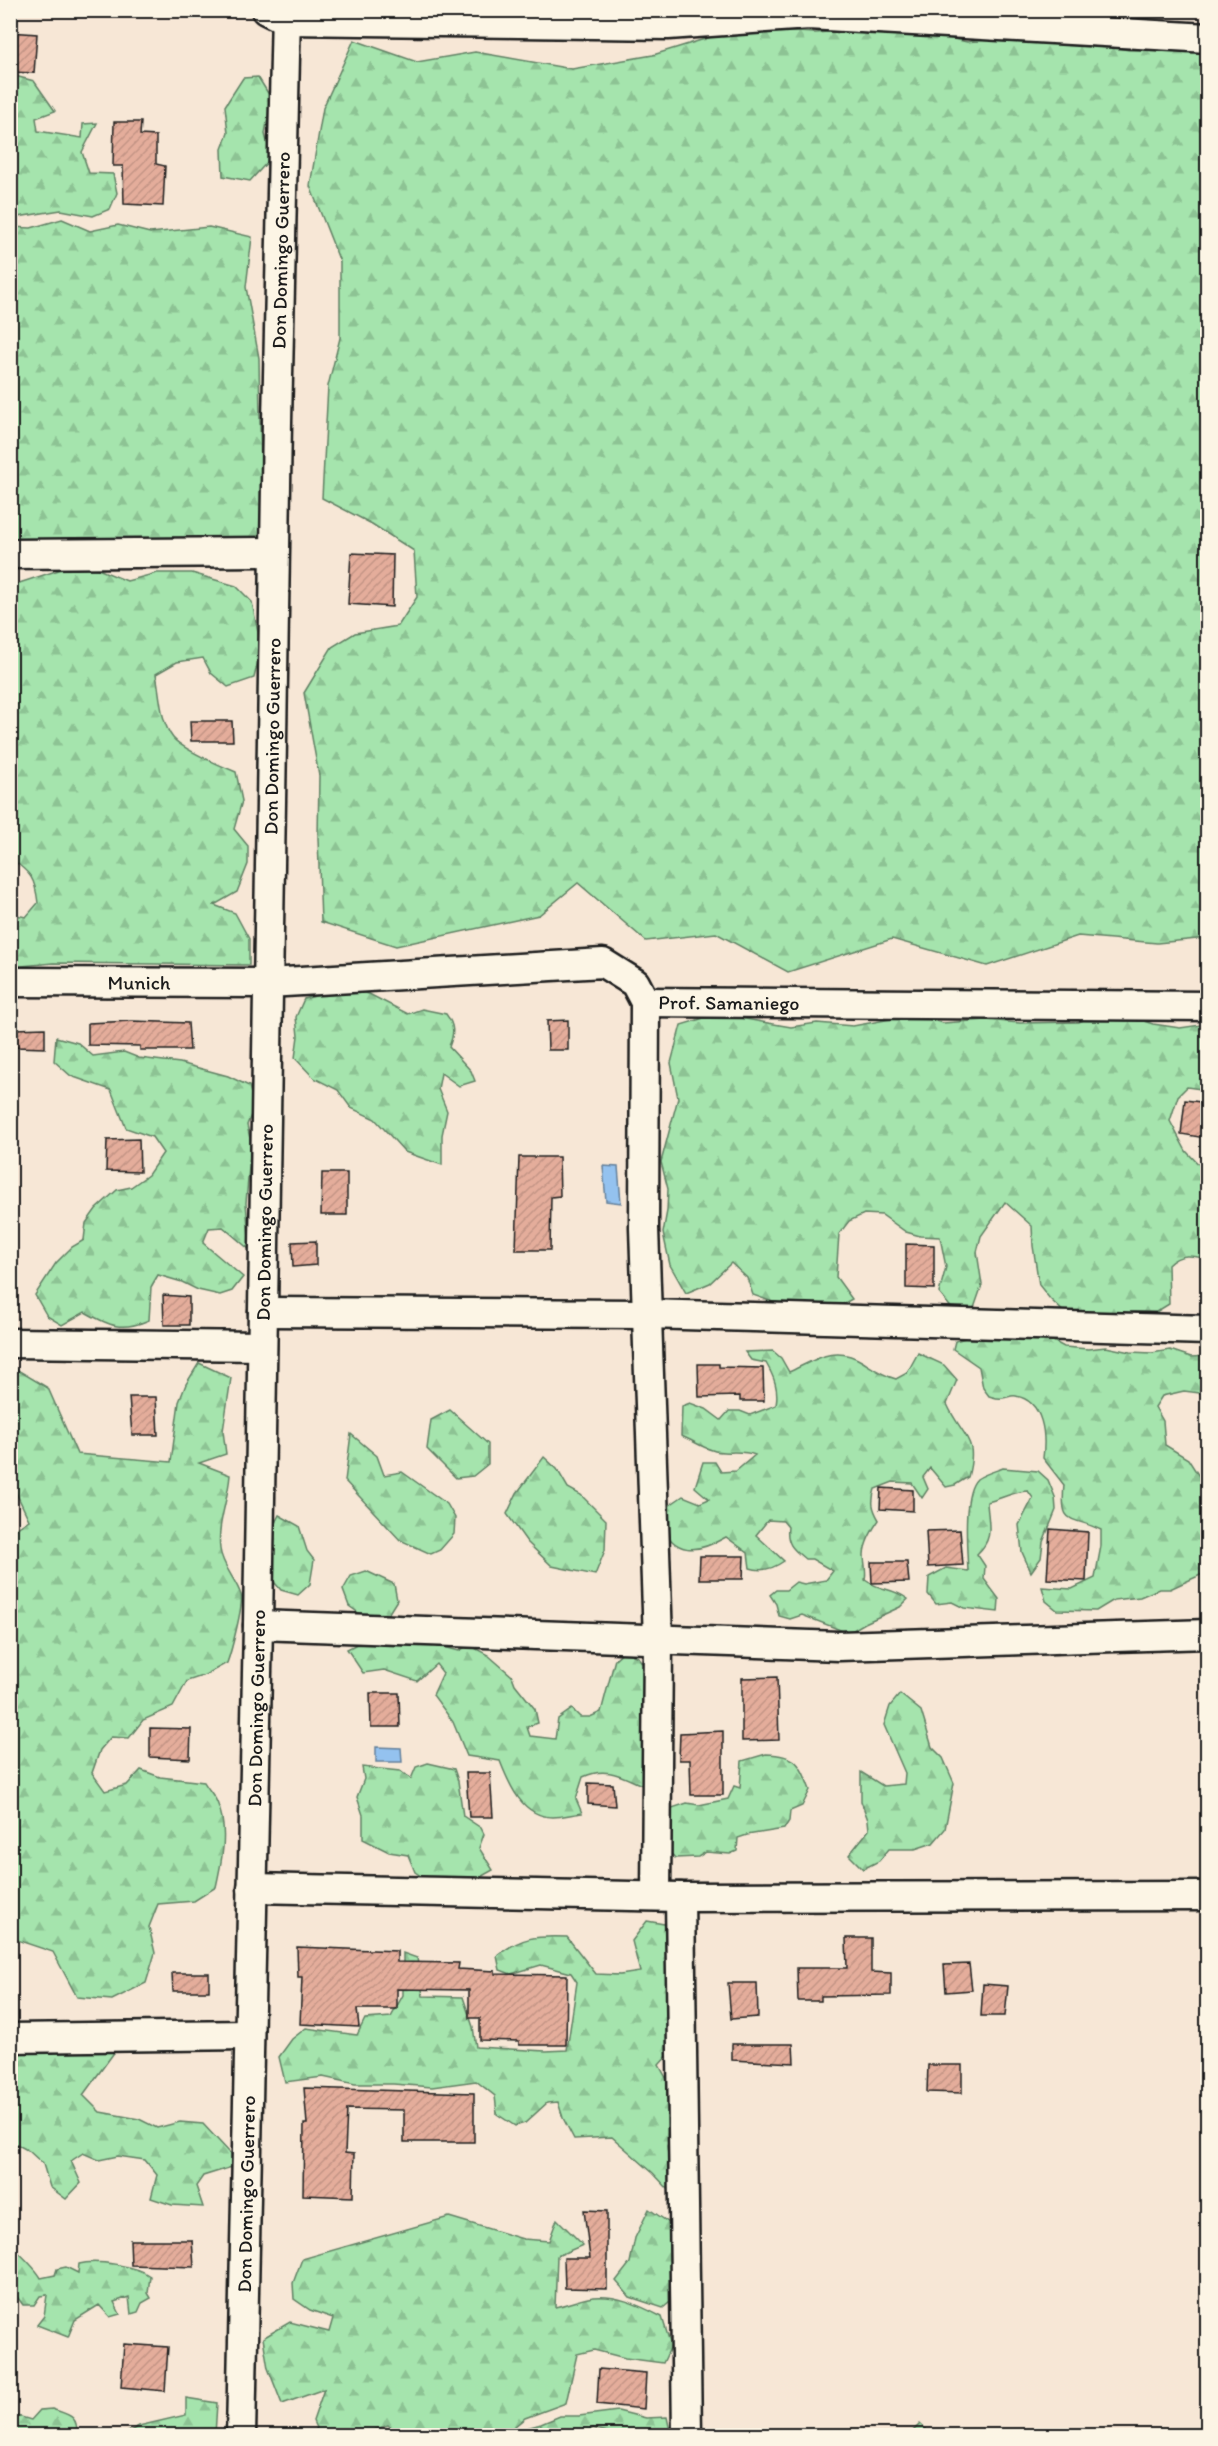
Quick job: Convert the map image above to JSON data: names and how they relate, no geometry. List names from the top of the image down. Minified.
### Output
{"streets":{"street":["Don Domingo Guerrero","Munich","Prof. Samaniego"]},"crossings":[["Don Domingo Guerrero","Munich"],["Don Domingo Guerrero","Prof. Samaniego"],["Munich","Prof. Samaniego"]]}
